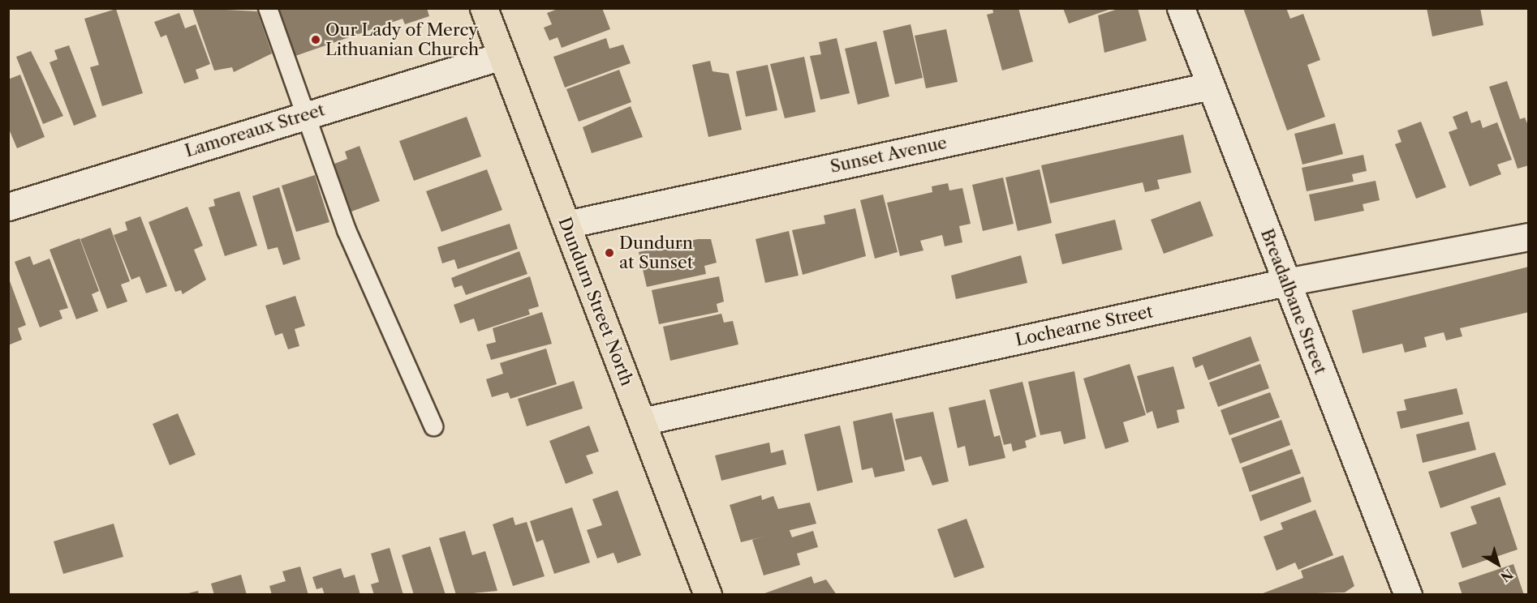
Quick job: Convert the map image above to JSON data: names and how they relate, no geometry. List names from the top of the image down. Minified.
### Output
{"streets":{"main road":["Dundurn Street North"],"street":["Lamoreaux Street","Sunset Avenue","Breadalbane Street","Lochearne Street"]},"crossings":[["Lamoreaux Street","Dundurn Street North"],["Sunset Avenue","Dundurn Street North"],["Sunset Avenue","Breadalbane Street"],["Dundurn Street North","Lochearne Street"],["Breadalbane Street","Lochearne Street"]],"places":["Our Lady of Mercy Lithuanian Church","Dundurn at Sunset"],"north":"bottom right"}
